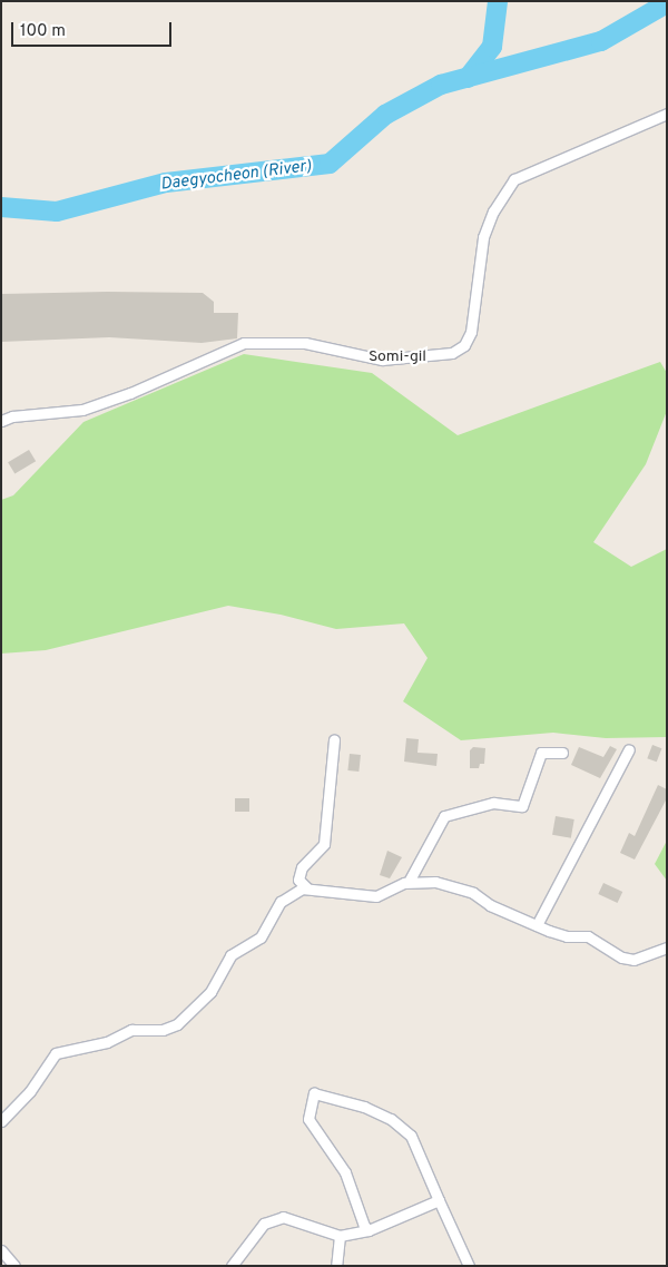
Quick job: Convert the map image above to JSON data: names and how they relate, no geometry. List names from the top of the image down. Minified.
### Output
{"streets":{"street":["Somi-gil"]},"water":["Daegyocheon (River)"],"scale_bar":"100 m"}
